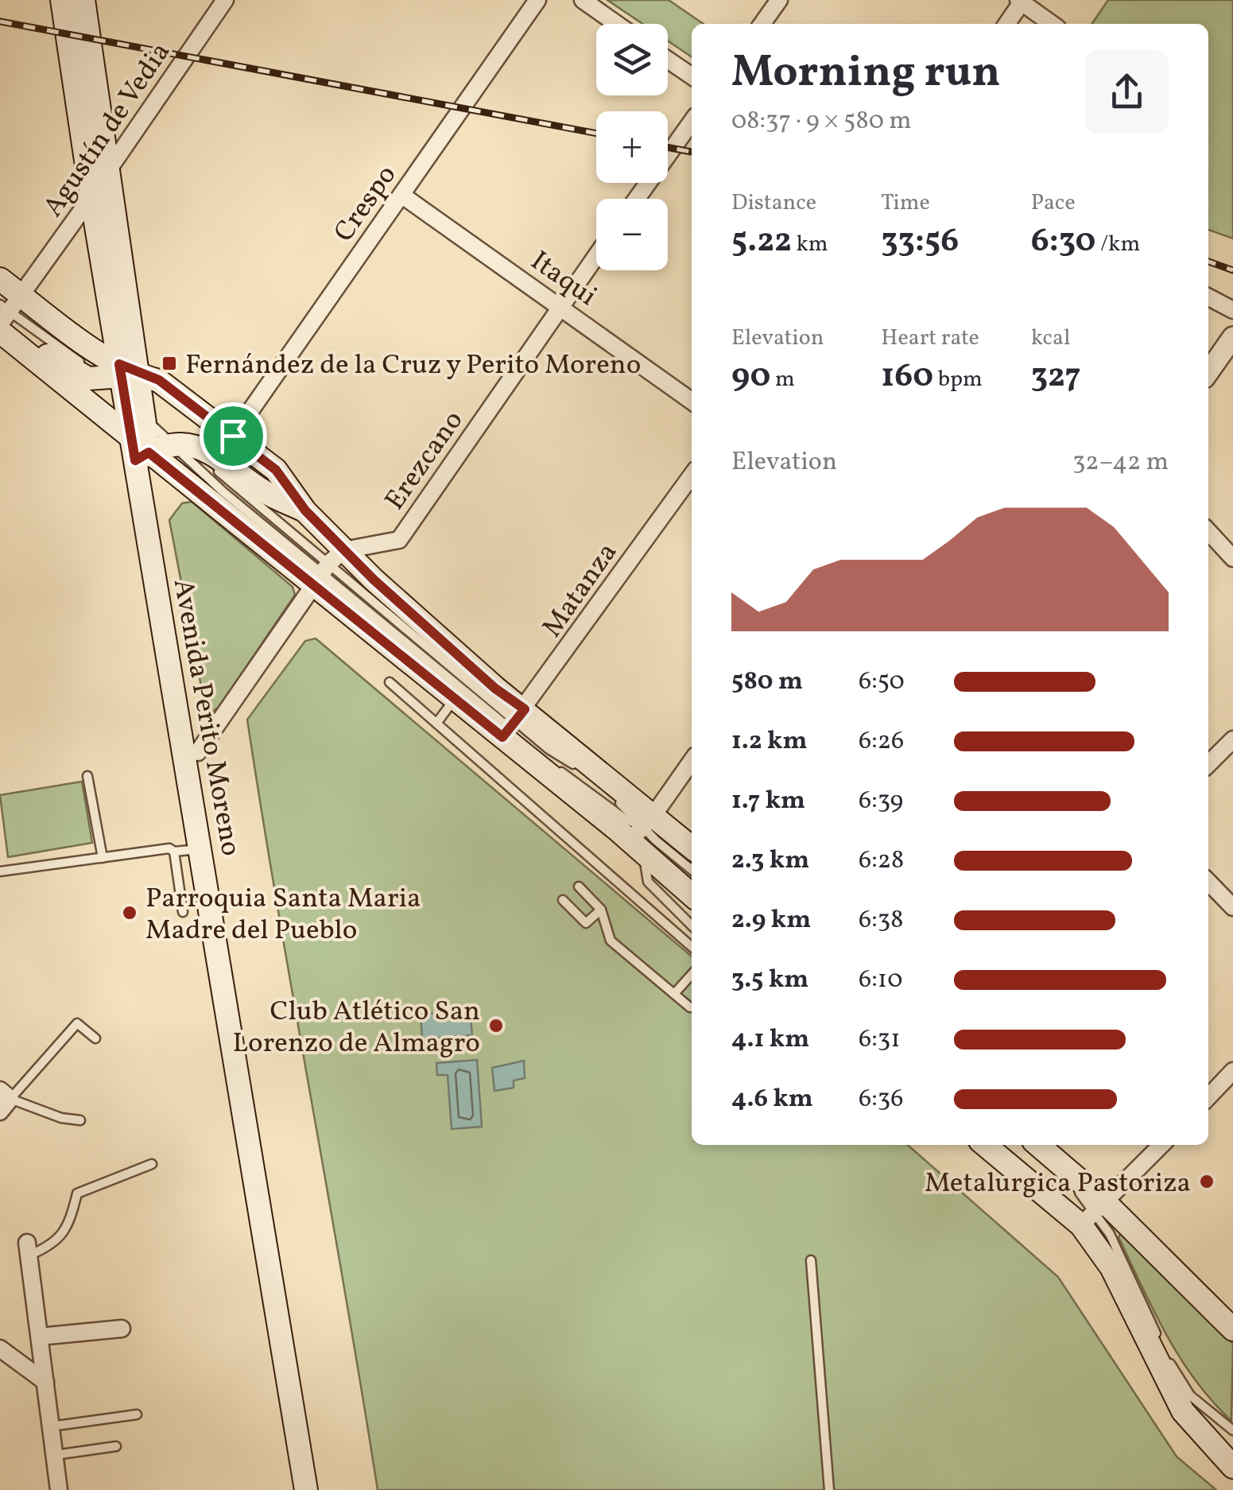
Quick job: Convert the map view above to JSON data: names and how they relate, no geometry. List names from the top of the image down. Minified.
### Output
{"streets":{"main road":["Avenida Perito Moreno"],"street":["Agustín de Vedia","Crespo","Itaqui","Erezcano","Matanza"]},"crossings":[["Agustín de Vedia","Avenida Perito Moreno"],["Crespo","Itaqui"],["Itaqui","Erezcano"]],"places":{"transit":["Fernández de la Cruz y Perito Moreno"],"other":["Parroquia Santa Maria Madre del Pueblo","Club Atlético San Lorenzo de Almagro","Metalurgica Pastoriza"]},"page":{"map_buttons":["+","−"],"heading":["Morning run","08:37 · 9 × 580 m"],"stats":[["Distance","5.22 km"],["Time","33:56"],["Pace","6:30 /km"],["Elevation","90 m"],["Heart rate","160 bpm"],["kcal","327"]],"chart":["Elevation","32–42 m"],"list":[{"name":"580 m","note":"6:50"},{"name":"1.2 km","note":"6:26"},{"name":"1.7 km","note":"6:39"},{"name":"2.3 km","note":"6:28"},{"name":"2.9 km","note":"6:38"},{"name":"3.5 km","note":"6:10"},{"name":"4.1 km","note":"6:31"},{"name":"4.6 km","note":"6:36"}]}}
